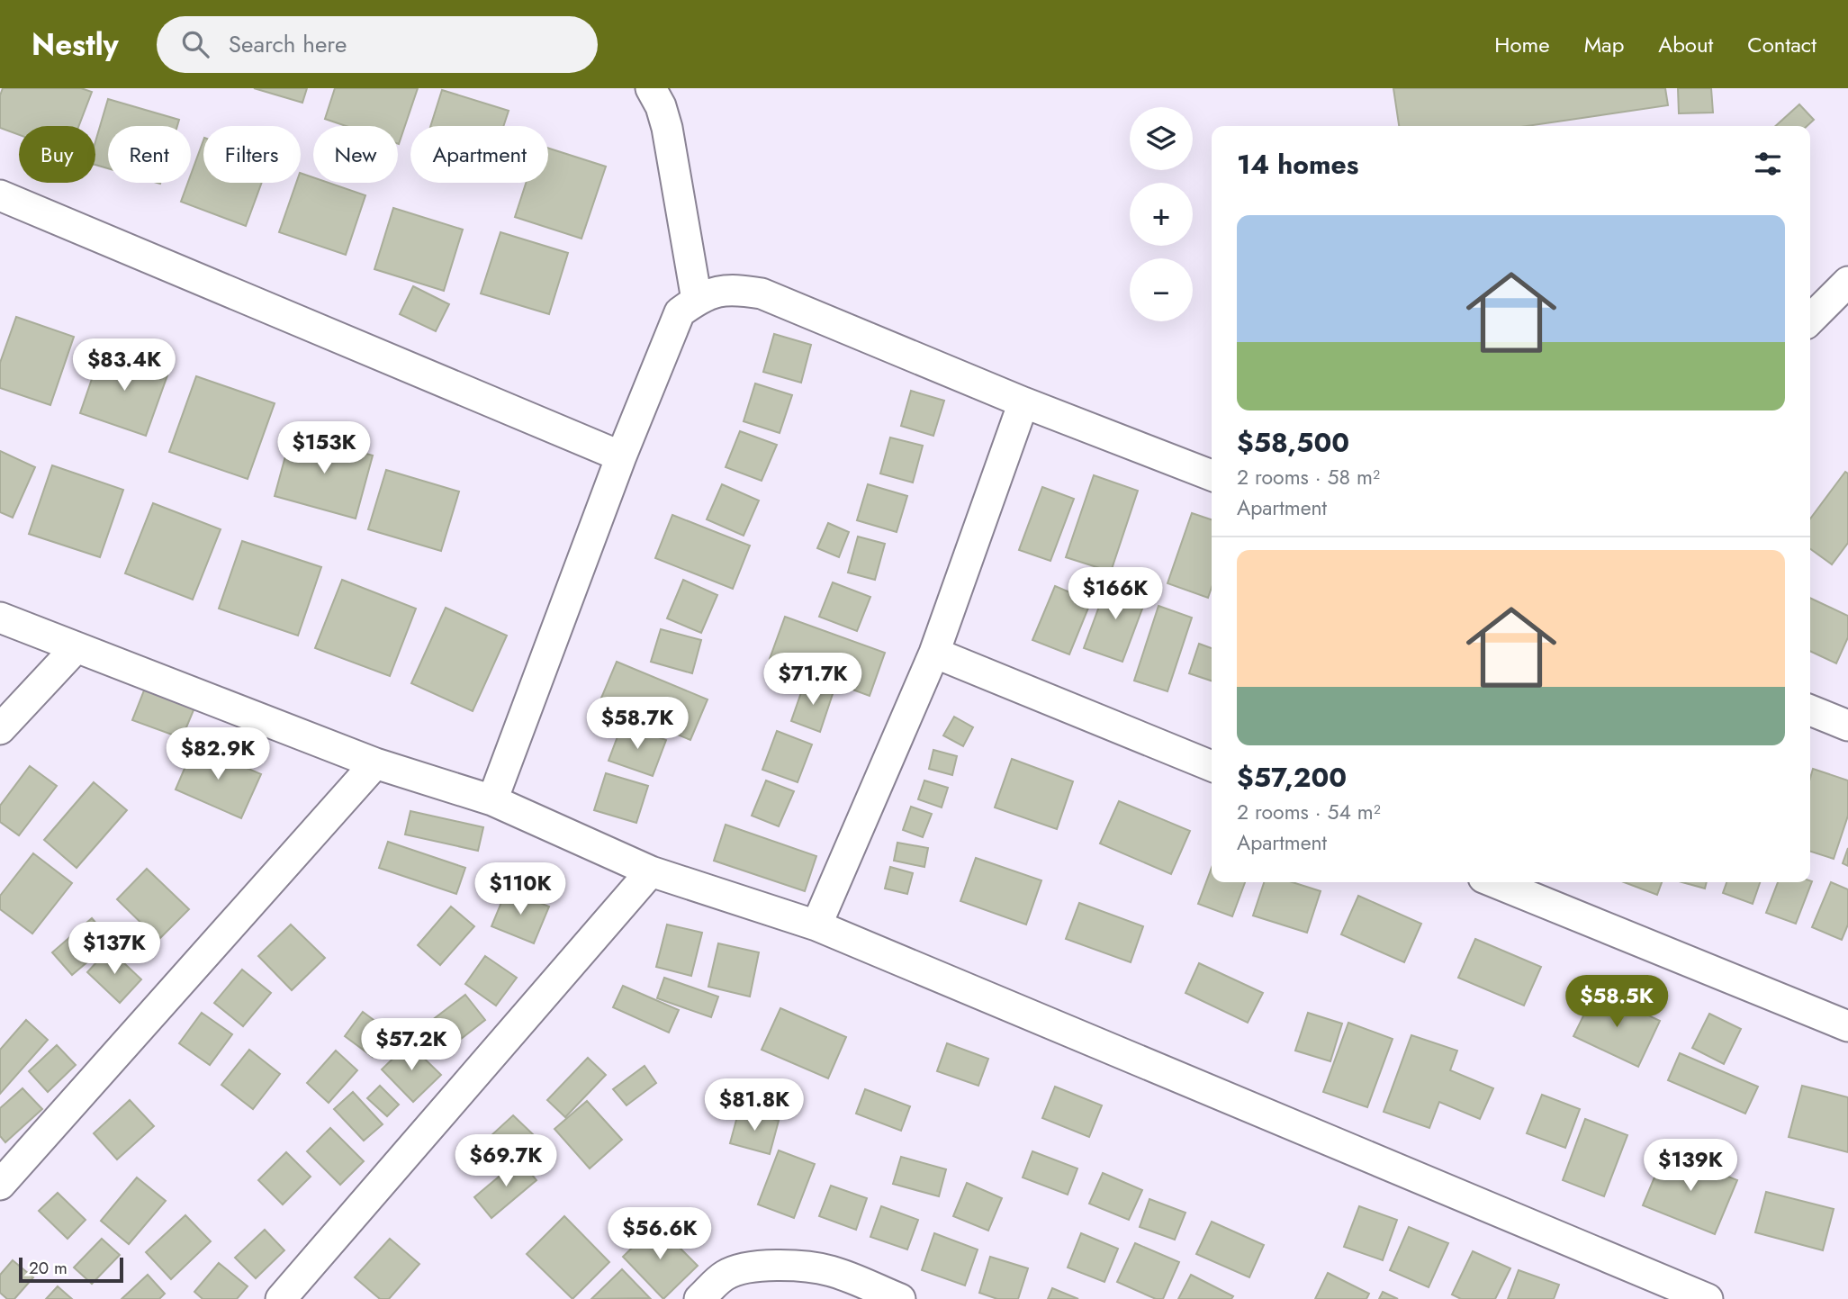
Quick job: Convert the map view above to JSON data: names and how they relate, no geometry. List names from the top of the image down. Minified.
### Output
{"scale_bar":"20 m","page":{"header":"Nestly","search":"Search here","nav":["Home","Map","About","Contact"],"map_buttons":["+","−"],"chip":["Buy","Rent","Filters","New","Apartment"],"heading":"14 homes","list":[{"name":"$58,500","note":"2 rooms · 58 m² · Apartment"},{"name":"$57,200","note":"2 rooms · 54 m² · Apartment"}],"price":["$83.4K","$153K","$166K","$71.7K","$58.7K","$82.9K","$110K","$137K","$58.5K","$57.2K","$81.8K","$69.7K","$139K","$56.6K"],"scale":"20 m"}}
